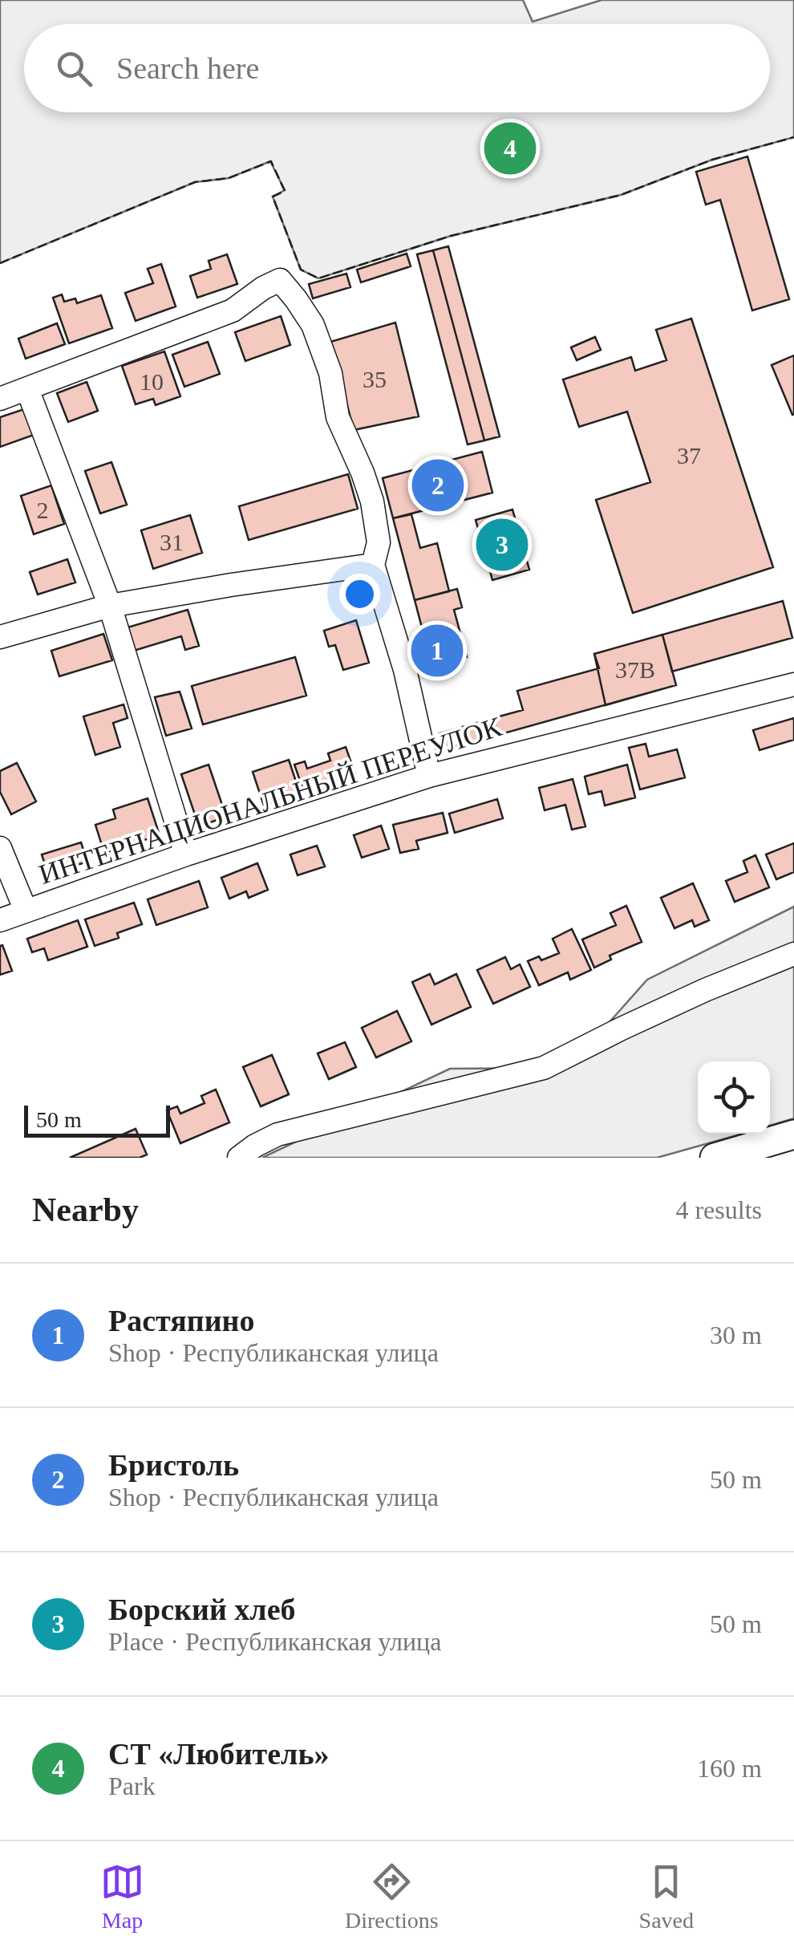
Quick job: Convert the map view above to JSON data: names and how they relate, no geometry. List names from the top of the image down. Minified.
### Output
{"streets":{"street":["ИНТЕРНАЦИОНАЛЬНЫЙ ПЕРЕУЛОК"]},"house_numbers":["35","10","37","2","31","37В"],"scale_bar":"50 m","page":{"search":"Search here","pins":["4","2","3","1"],"scale":"50 m","heading":["Nearby","4 results"],"list":[{"mark":"1","name":"Растяпино","note":"Shop · Республиканская улица","value":"30 m"},{"mark":"2","name":"Бристоль","note":"Shop · Республиканская улица","value":"50 m"},{"mark":"3","name":"Борский хлеб","note":"Place · Республиканская улица","value":"50 m"},{"mark":"4","name":"СТ «Любитель»","note":"Park","value":"160 m"}],"nav":["Map","Directions","Saved"]}}
